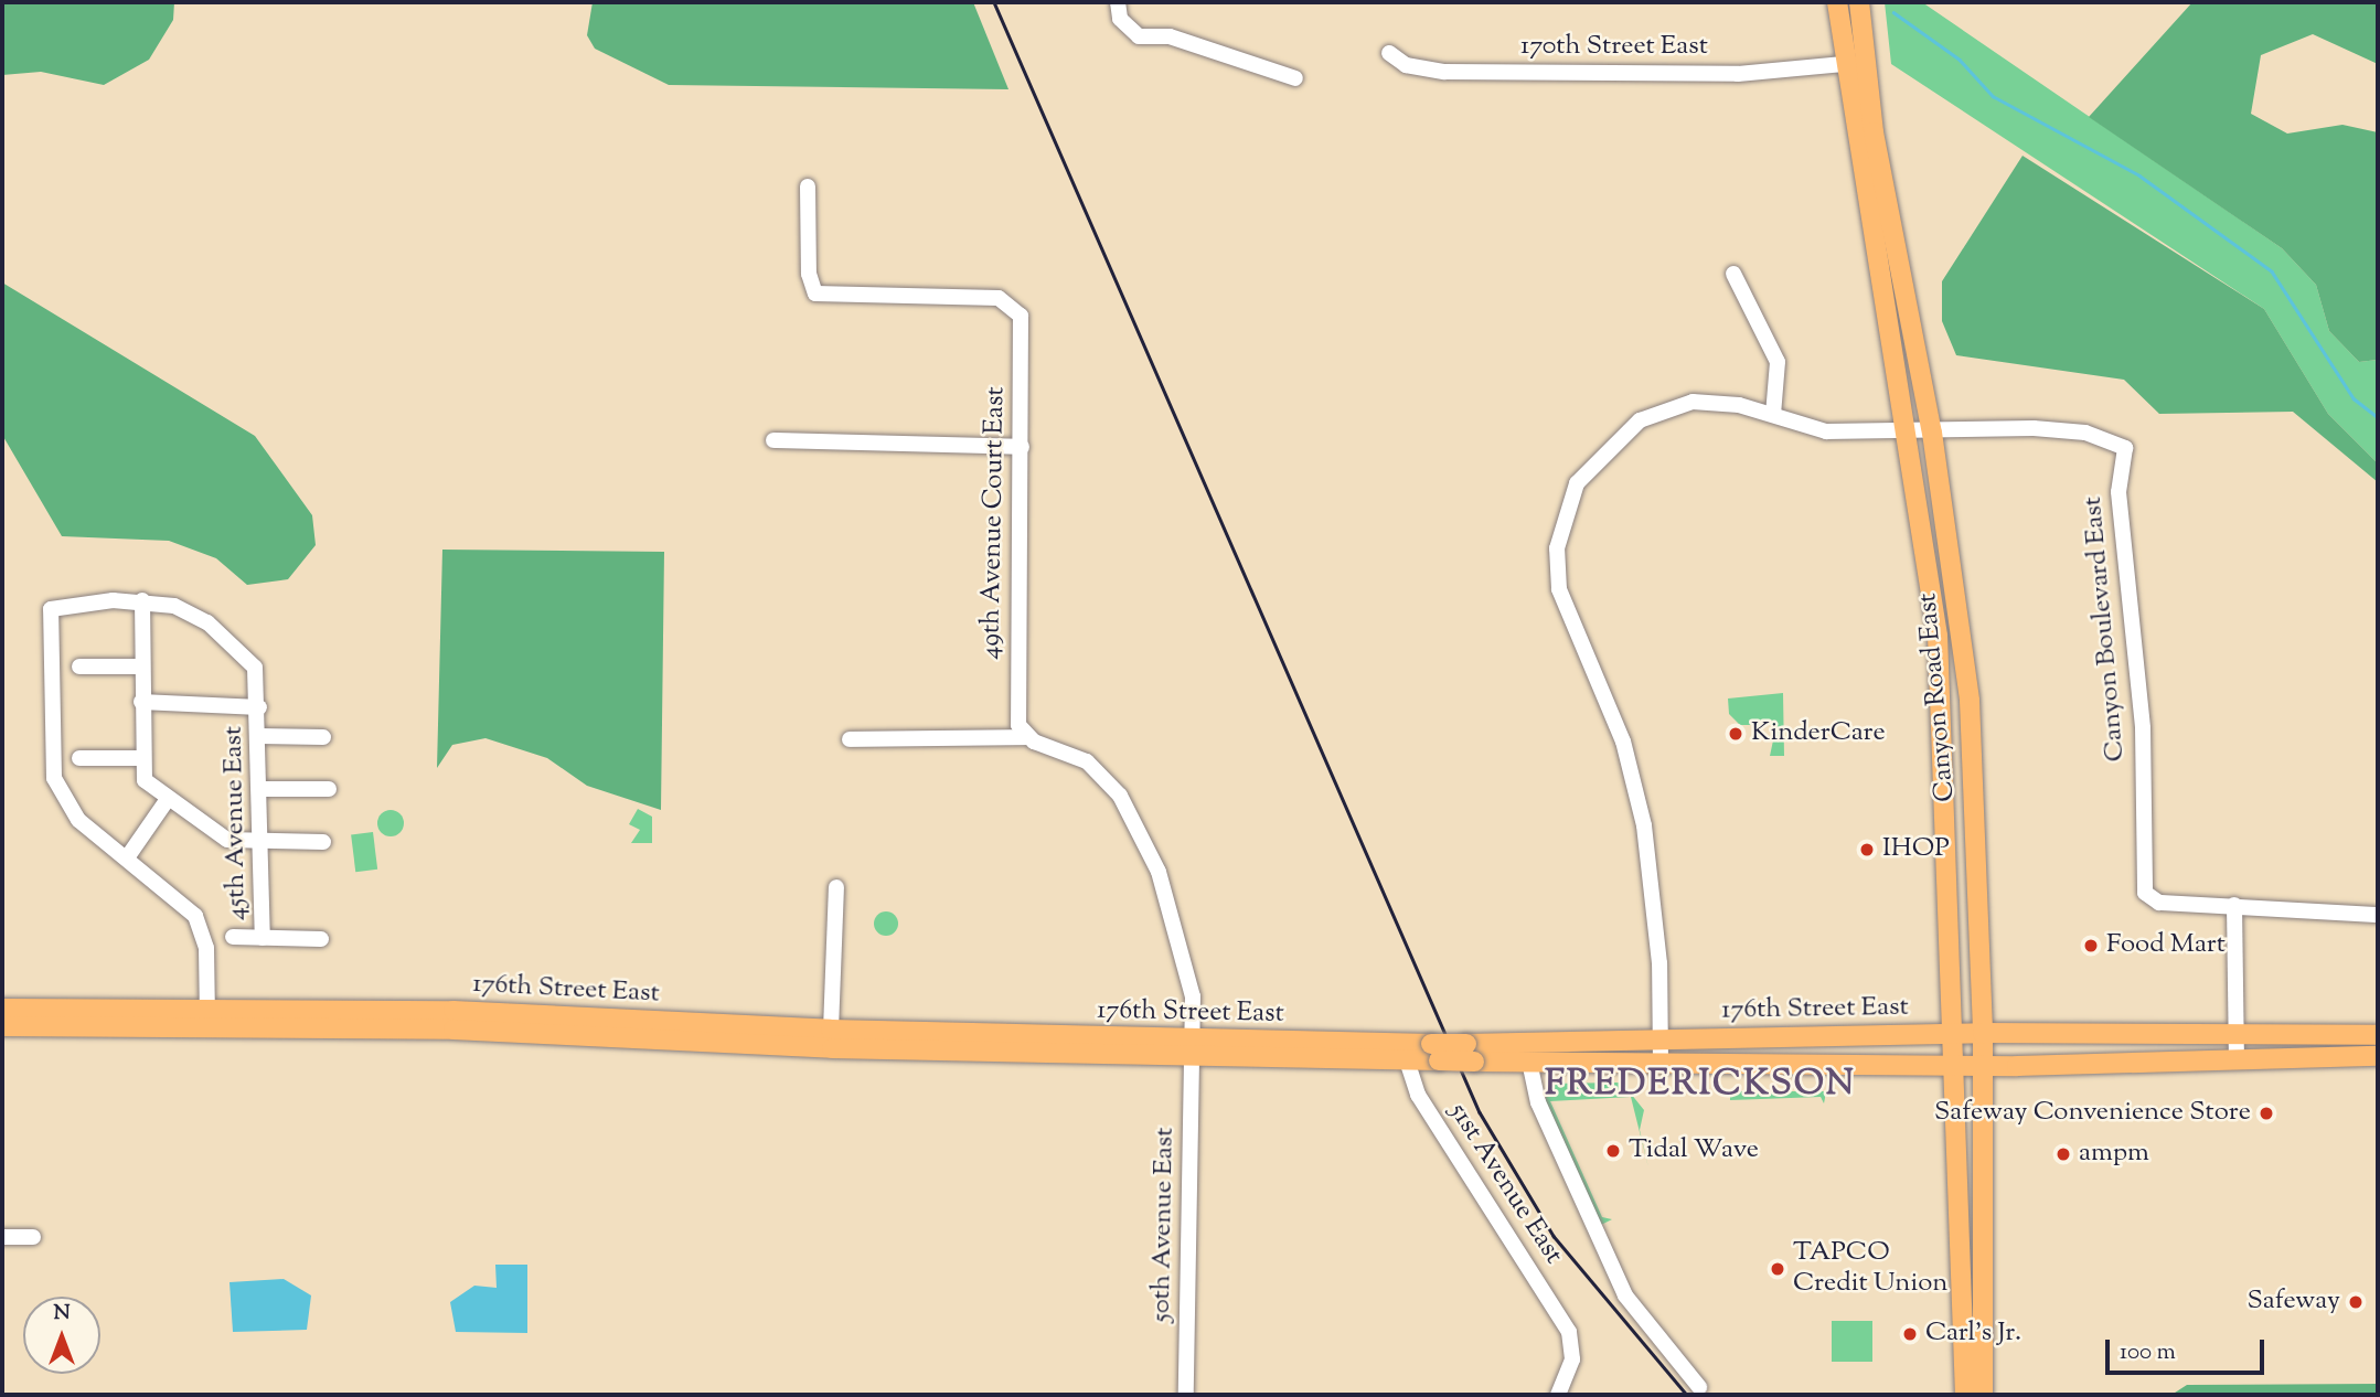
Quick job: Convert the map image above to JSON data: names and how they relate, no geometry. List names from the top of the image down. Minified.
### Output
{"streets":{"main road":["Canyon Road East","176th Street East"],"street":["170th Street East","49th Avenue Court East","Canyon Boulevard East","45th Avenue East","51st Avenue East","50th Avenue East"]},"crossings":[["170th Street East","Canyon Road East"],["49th Avenue Court East","50th Avenue East"],["Canyon Boulevard East","Canyon Road East"],["Canyon Road East","176th Street East"],["176th Street East","51st Avenue East"],["176th Street East","50th Avenue East"]],"districts":["FREDERICKSON"],"places":["KinderCare","IHOP","Food Mart","Safeway Convenience Store","Tidal Wave","ampm","TAPCO Credit Union","Safeway","Carl's Jr."],"scale_bar":"100 m","north":"top"}
